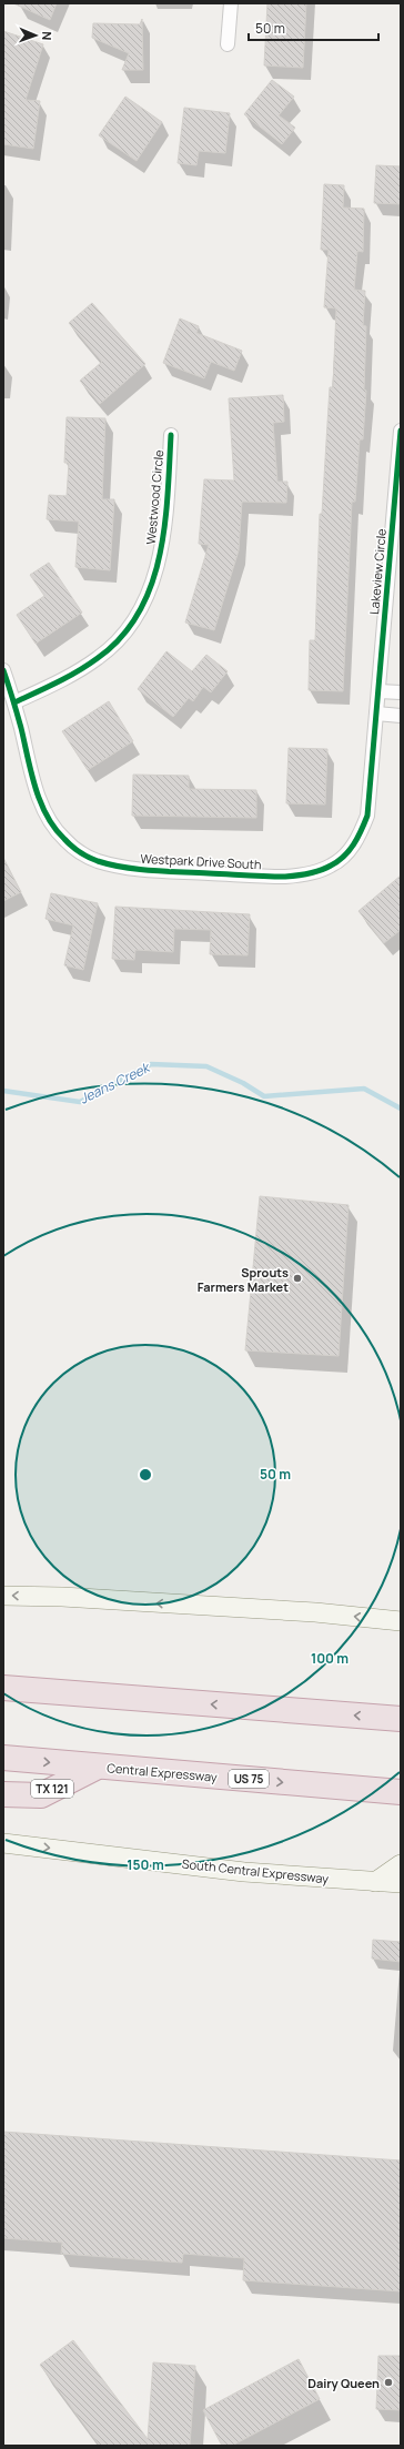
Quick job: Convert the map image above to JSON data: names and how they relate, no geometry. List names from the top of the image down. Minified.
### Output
{"streets":{"highway":["Central Expressway","US 75","TX 121"],"main road":["South Central Expressway"],"street":["Westwood Circle","Lakeview Circle","Westpark Drive South"]},"crossings":[["Westwood Circle","Westpark Drive South"],["Lakeview Circle","Westpark Drive South"],["Central Expressway","TX 121"]],"one_way":["South Central Expressway"],"water":["Jeans Creek"],"places":["Sprouts Farmers Market","Dairy Queen"],"scale_bar":"50 m","north":"right","rings":["50 m","100 m","150 m"]}
